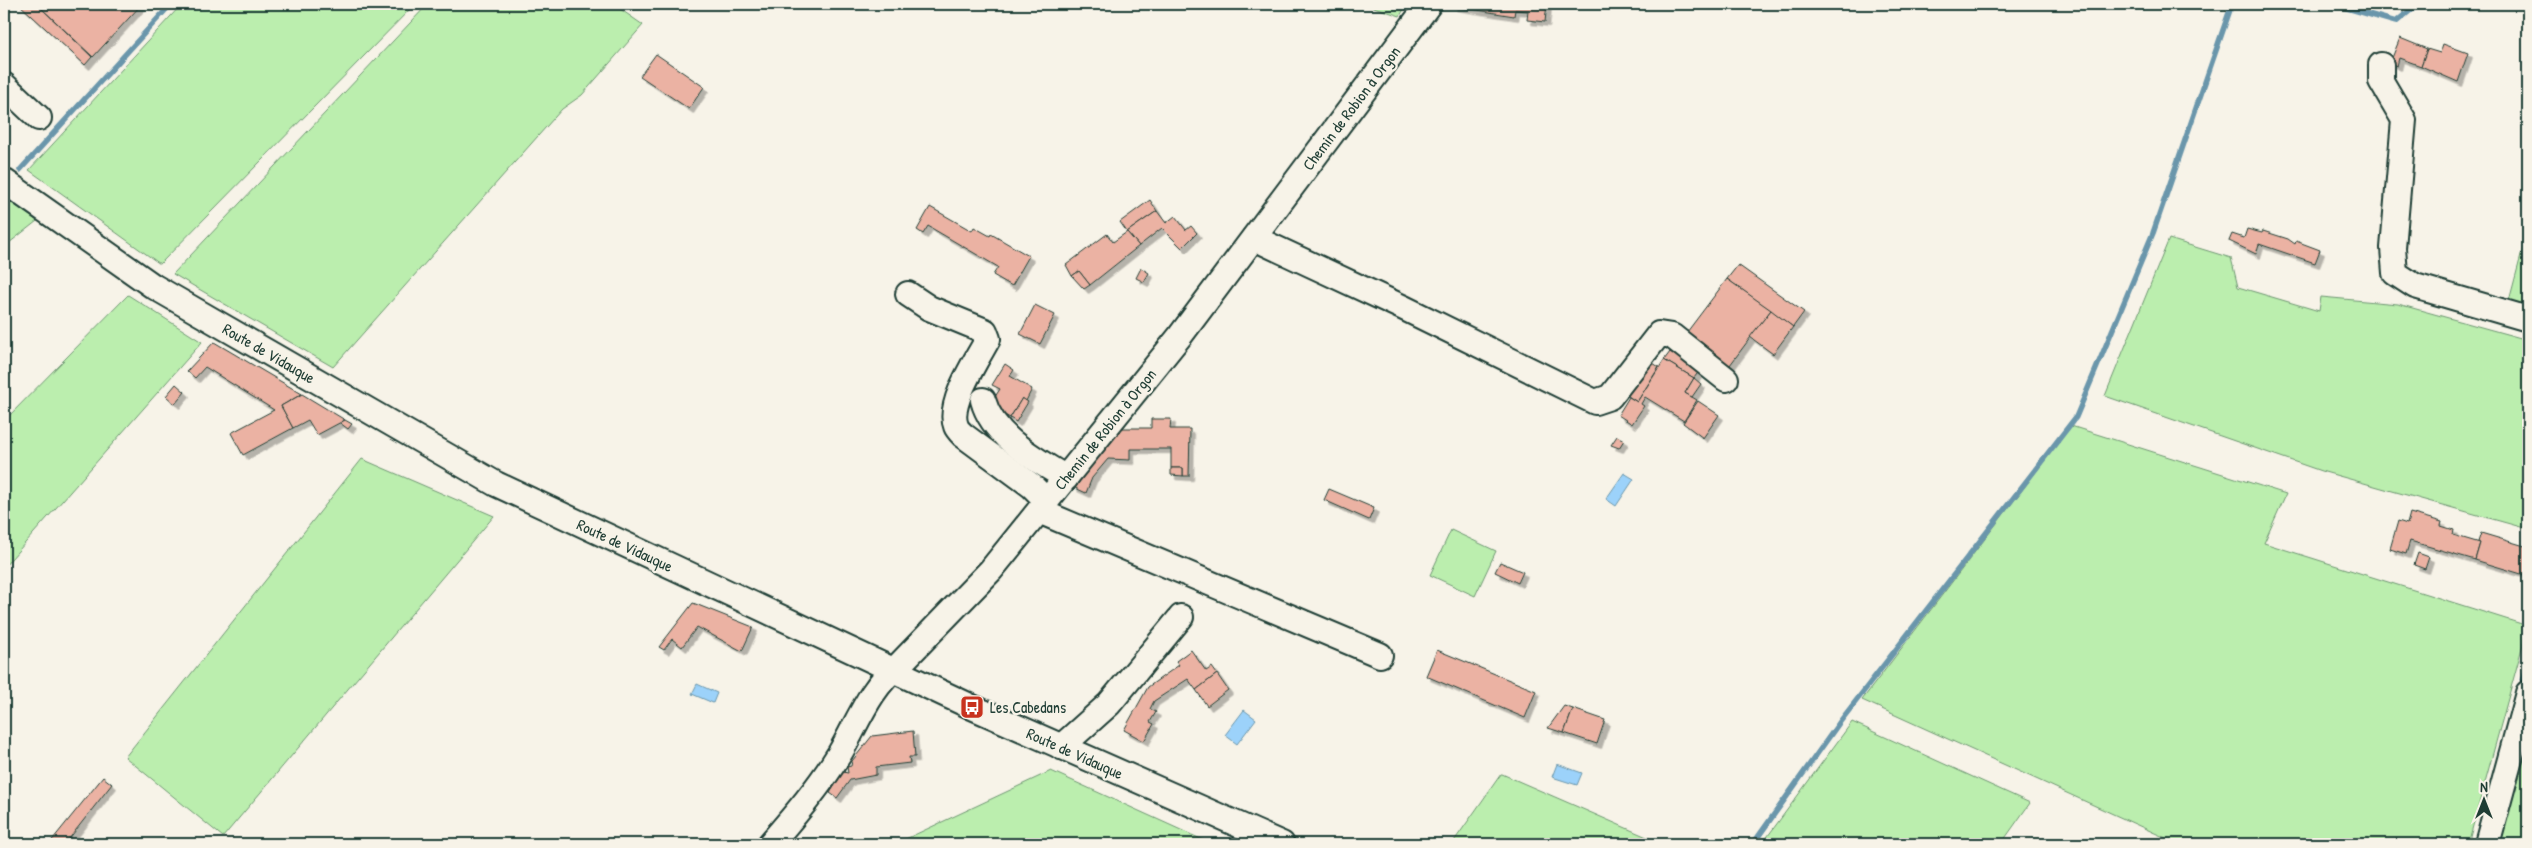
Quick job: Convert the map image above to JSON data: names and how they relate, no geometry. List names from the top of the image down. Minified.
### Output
{"streets":{"street":["Chemin de Robion à Orgon","Route de Vidauque"]},"crossings":[["Chemin de Robion à Orgon","Route de Vidauque"]],"places":{"bus stop":["Les Cabedans"]},"north":"top"}
